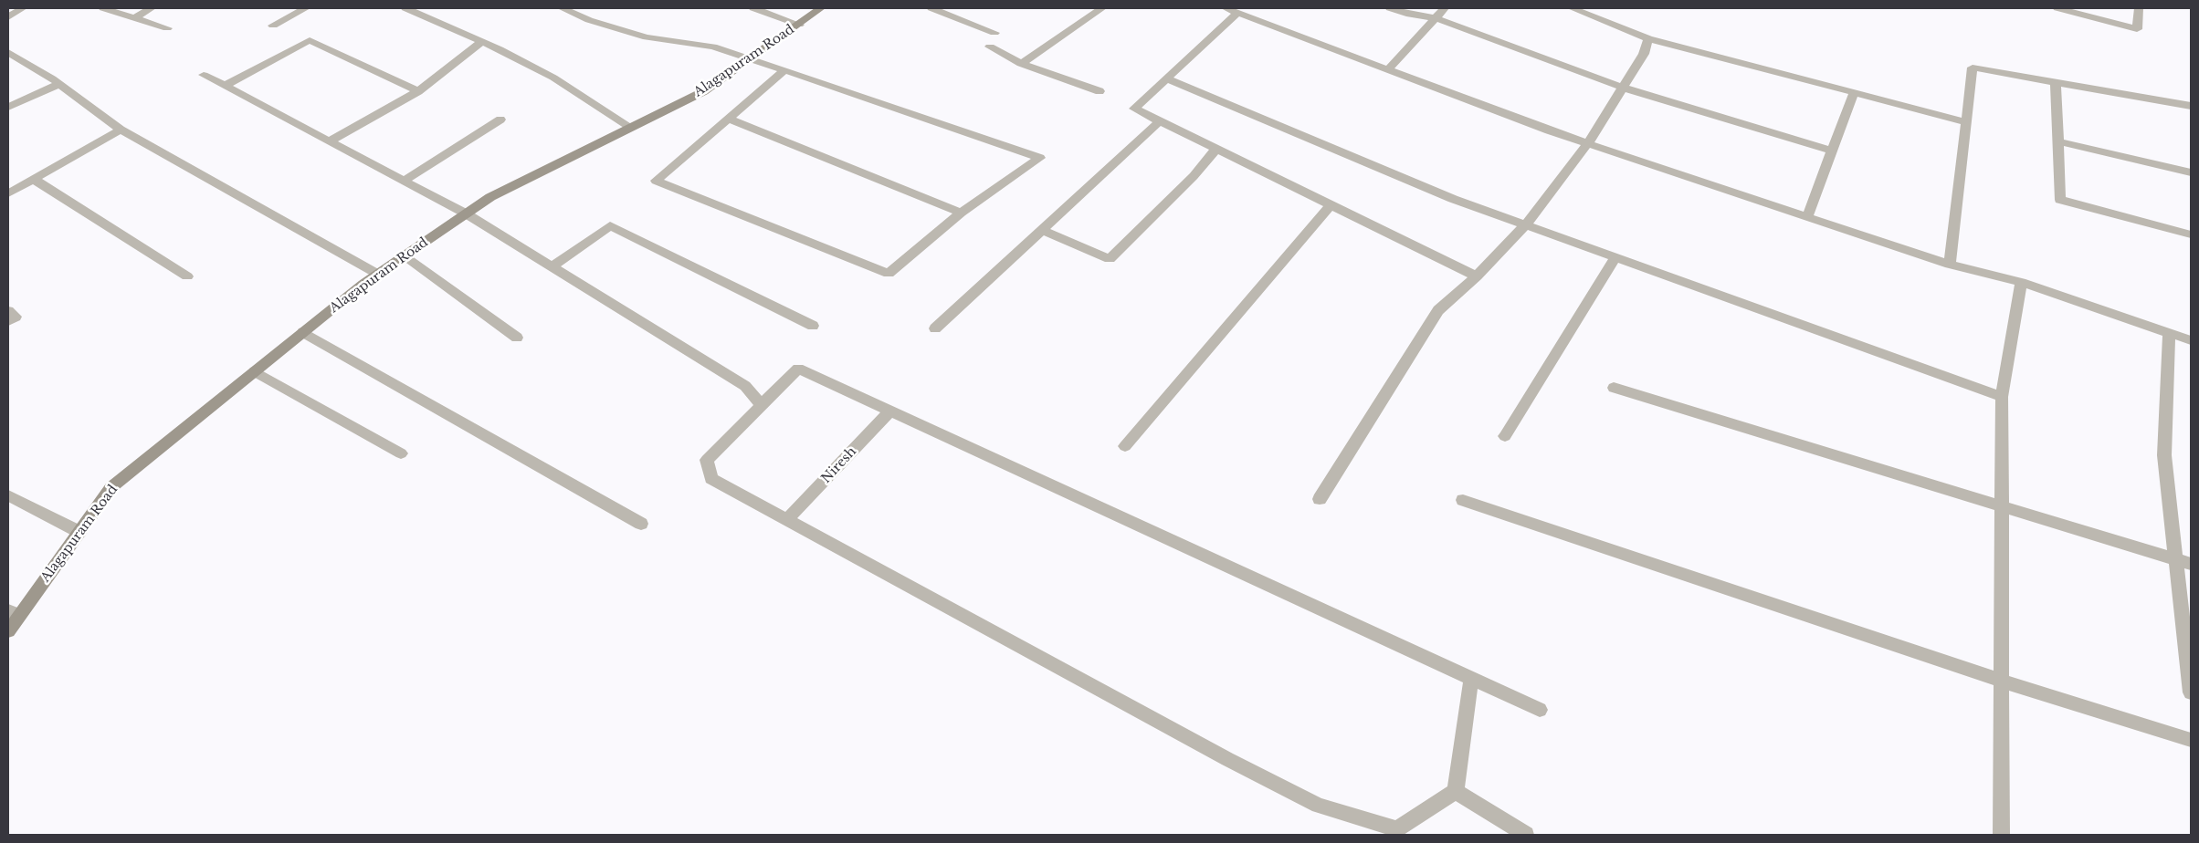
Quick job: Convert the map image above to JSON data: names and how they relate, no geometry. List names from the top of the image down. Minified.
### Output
{"streets":{"main road":["Alagapuram Road"],"street":["Niresh"]}}
